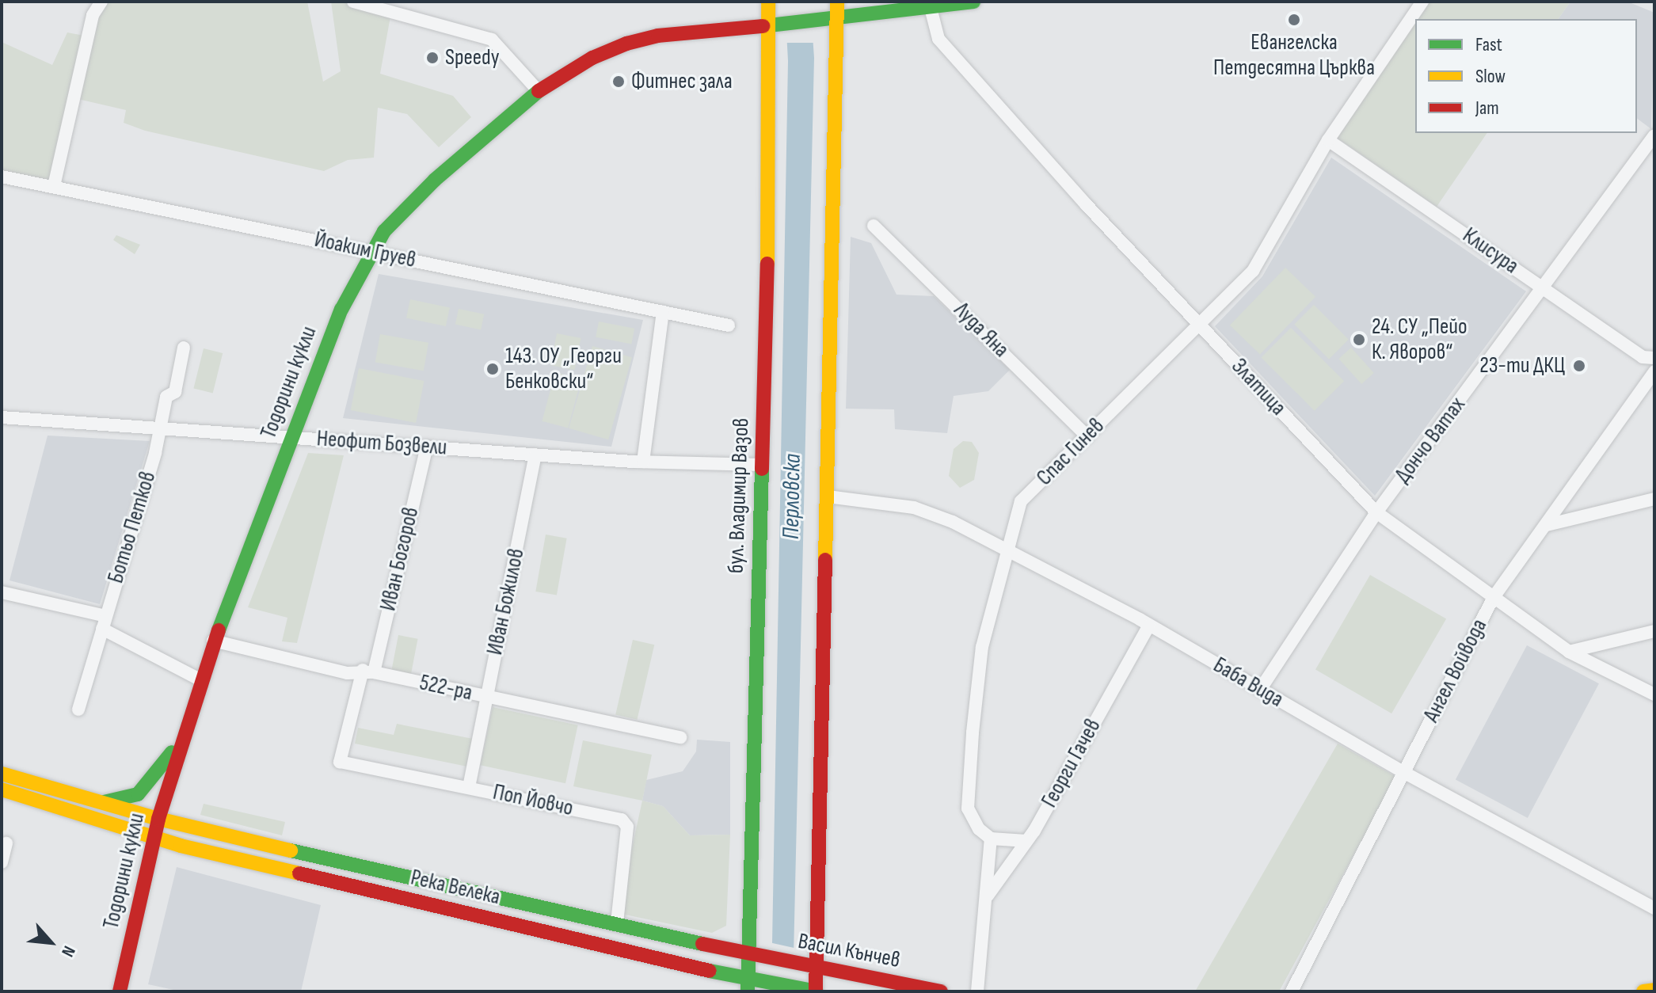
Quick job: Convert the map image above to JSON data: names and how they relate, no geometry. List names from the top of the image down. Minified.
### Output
{"streets":{"street":["Йоаким Груев","Клисура","Луда Яна","Тодорини кукли","Златица","Дончо Ватах","Неофит Бозвели","Спас Гинев","бул. Владимир Вазов","Ботьо Петков","Иван Богоров","Иван Божилов","Ангел Войвода","Баба Вида","522-ра","Георги Гачев","Поп Йовчо","Река Велека","Васил Кънчев"]},"crossings":[["Йоаким Груев","Тодорини кукли"],["Клисура","Дончо Ватах"],["Клисура","Спас Гинев"],["Луда Яна","Спас Гинев"],["Тодорини кукли","Златица"],["Тодорини кукли","Неофит Бозвели"],["Тодорини кукли","бул. Владимир Вазов"],["Тодорини кукли","522-ра"],["Тодорини кукли","Река Велека"],["Златица","Дончо Ватах"],["Златица","Спас Гинев"],["Златица","Ангел Войвода"],["Дончо Ватах","Баба Вида"],["Неофит Бозвели","бул. Владимир Вазов"],["Неофит Бозвели","Ботьо Петков"],["Неофит Бозвели","Иван Богоров"],["Неофит Бозвели","Иван Божилов"],["Спас Гинев","Баба Вида"],["бул. Владимир Вазов","Река Велека"],["бул. Владимир Вазов","Васил Кънчев"],["Иван Богоров","522-ра"],["Иван Богоров","Поп Йовчо"],["Иван Божилов","522-ра"],["Иван Божилов","Поп Йовчо"],["Ангел Войвода","Баба Вида"],["Баба Вида","Георги Гачев"],["Поп Йовчо","Река Велека"],["Река Велека","Васил Кънчев"]],"water":["Перловска"],"places":["Евангелска Петдесятна Църква","Speedy","Фитнес зала","24. СУ „Пейо К. Яворов“","23-ти ДКЦ","143. ОУ „Георги Бенковски“"],"legend":["Fast","Slow","Jam"],"north":"bottom right"}
